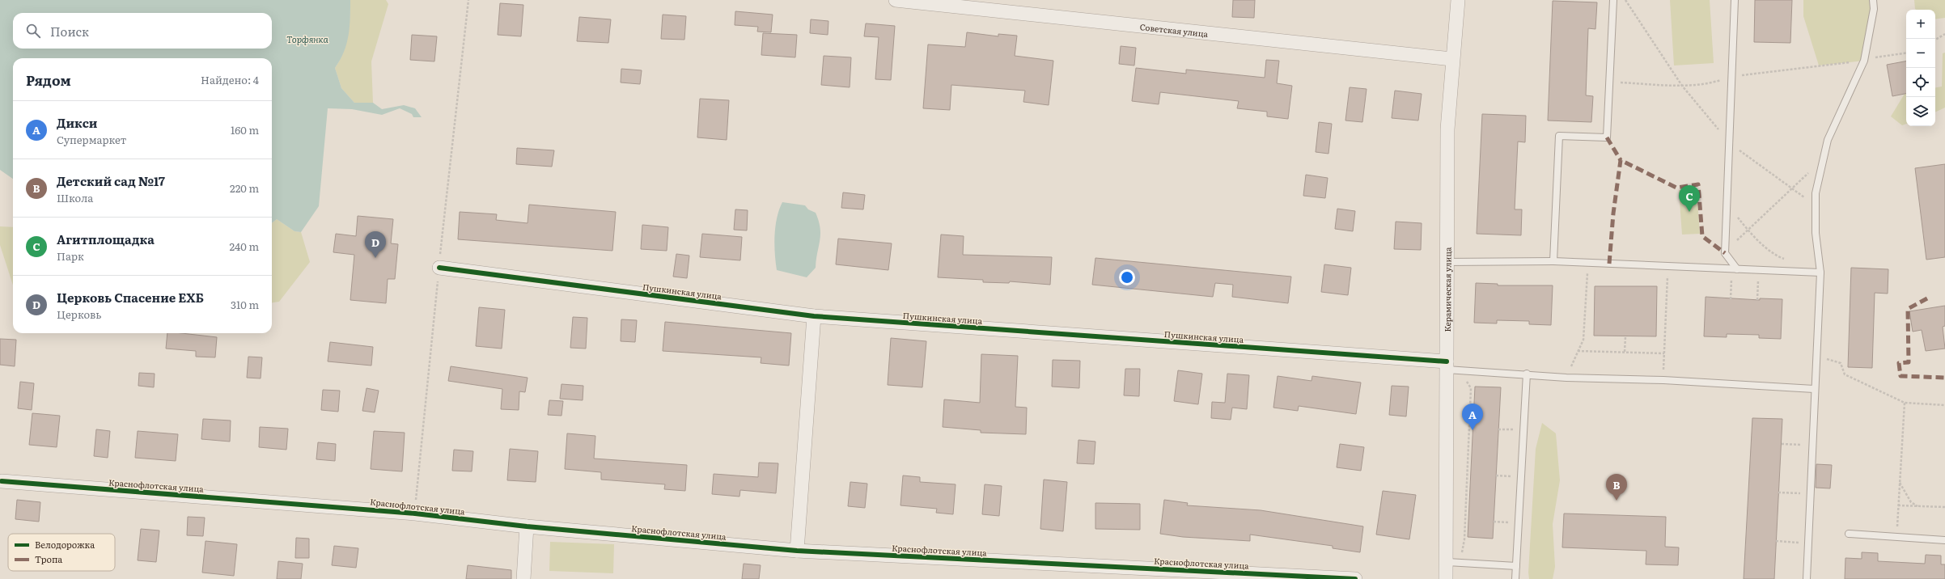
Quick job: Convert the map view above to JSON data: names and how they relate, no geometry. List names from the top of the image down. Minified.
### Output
{"streets":{"street":["Советская улица","Керамическая улица","Пушкинская улица","Краснофлотская улица"]},"crossings":[["Советская улица","Керамическая улица"],["Керамическая улица","Пушкинская улица"]],"water":["Торфянка"],"legend":["Велодорожка","Тропа"],"page":{"map_buttons":["+","−"],"search":"Поиск","heading":["Рядом","Найдено: 4"],"list":[{"mark":"A","name":"Дикси","note":"Супермаркет","value":"160 m"},{"mark":"B","name":"Детский сад №17","note":"Школа","value":"220 m"},{"mark":"C","name":"Агитплощадка","note":"Парк","value":"240 m"},{"mark":"D","name":"Церковь Спасение ЕХБ","note":"Церковь","value":"310 m"}],"pins":["C","D","A","B"]}}
